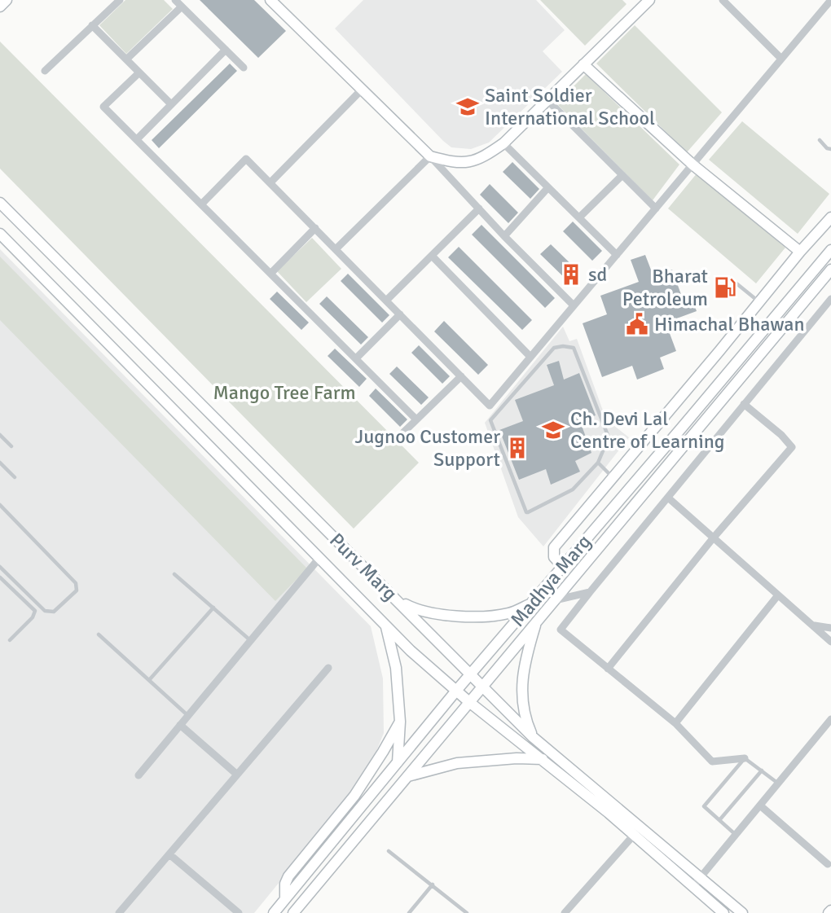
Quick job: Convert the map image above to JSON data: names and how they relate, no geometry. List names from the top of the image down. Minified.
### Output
{"streets":{"main road":["Purv Marg","Madhya Marg"]},"crossings":[["Purv Marg","Madhya Marg"]],"parks":["Mango Tree Farm"],"places":{"school or university":["Saint Soldier International School","Ch. Devi Lal Centre of Learning"],"building":["sd","Jugnoo Customer Support"],"fuel station":["Bharat Petroleum"],"public building":["Himachal Bhawan"]}}
